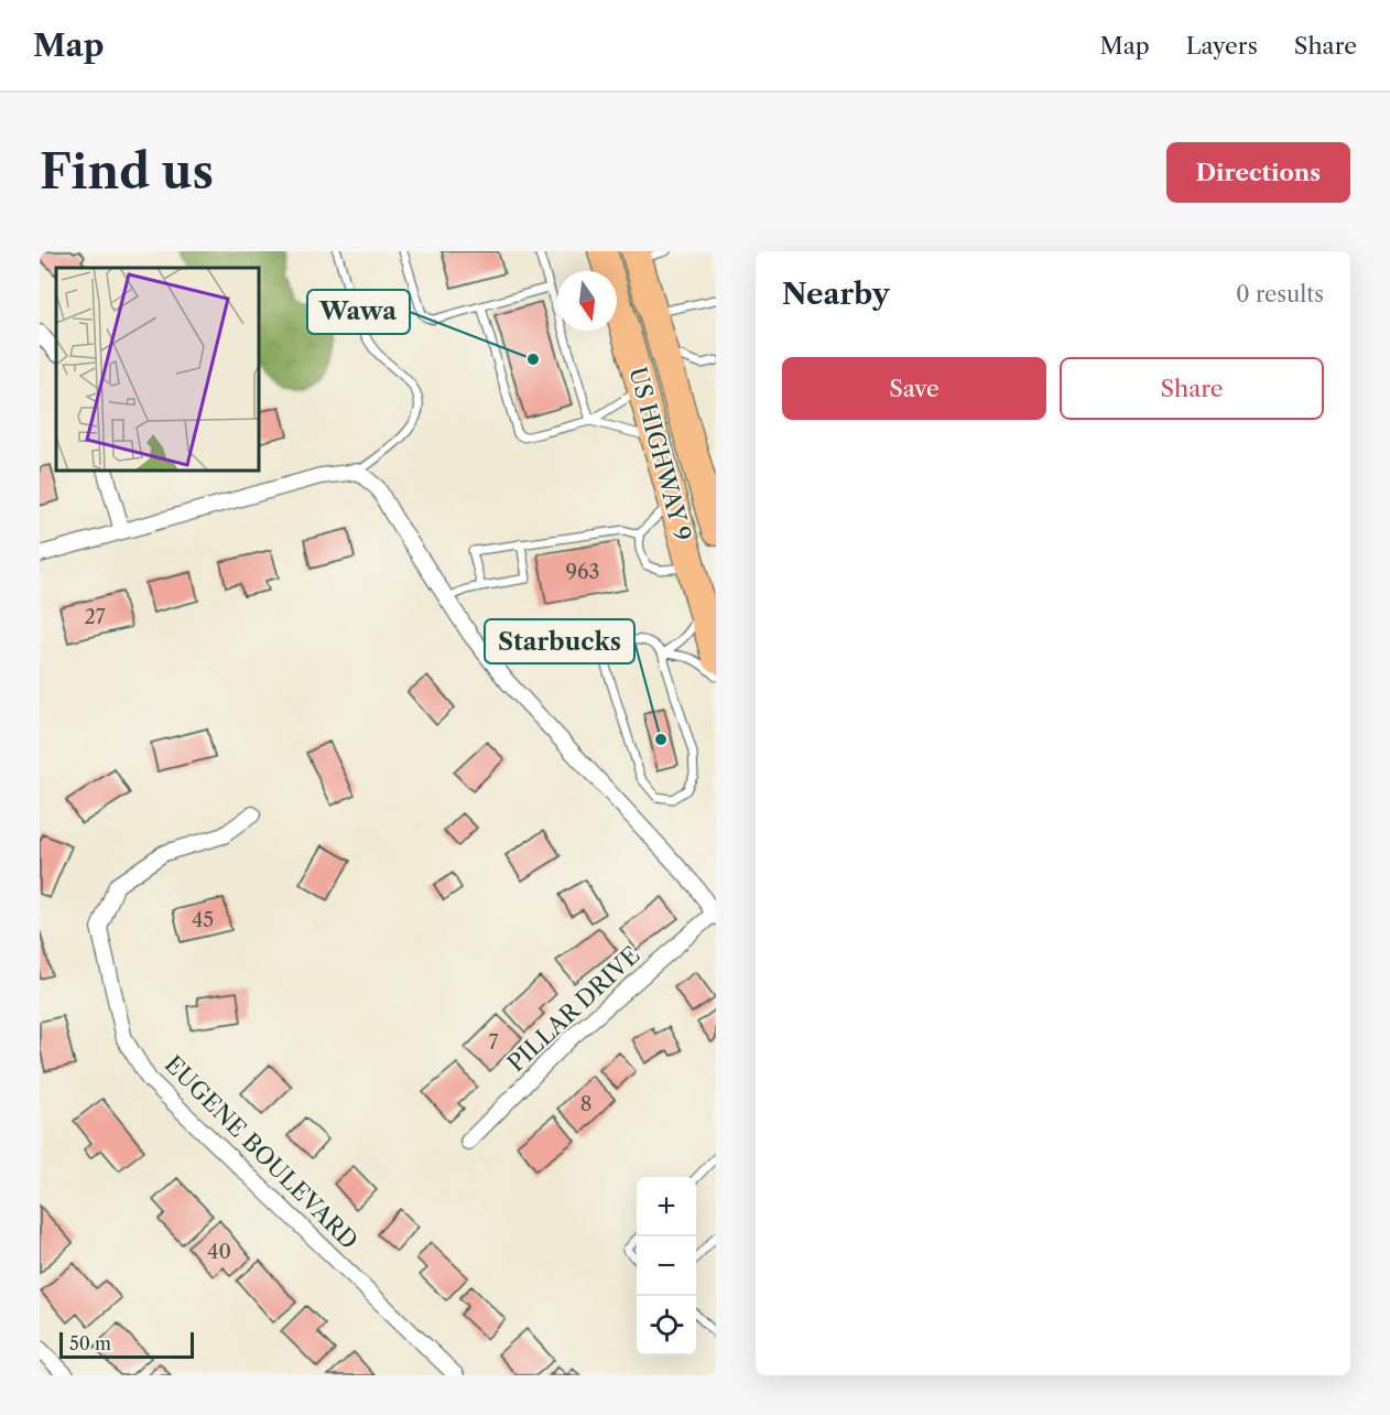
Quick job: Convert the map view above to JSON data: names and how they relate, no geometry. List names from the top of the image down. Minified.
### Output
{"streets":{"highway":["US HIGHWAY 9"],"street":["PILLAR DRIVE","EUGENE BOULEVARD"]},"places":["Wawa","Starbucks"],"house_numbers":["963","27","45","7","8","40"],"scale_bar":"50 m","north":"bottom","page":{"header":"Map","nav":["Map","Layers","Share"],"buttons":["Directions",["Save","Share"]],"title":"Find us","heading":["Nearby","0 results"],"map_buttons":["+","−"],"scale":"50 m"}}
